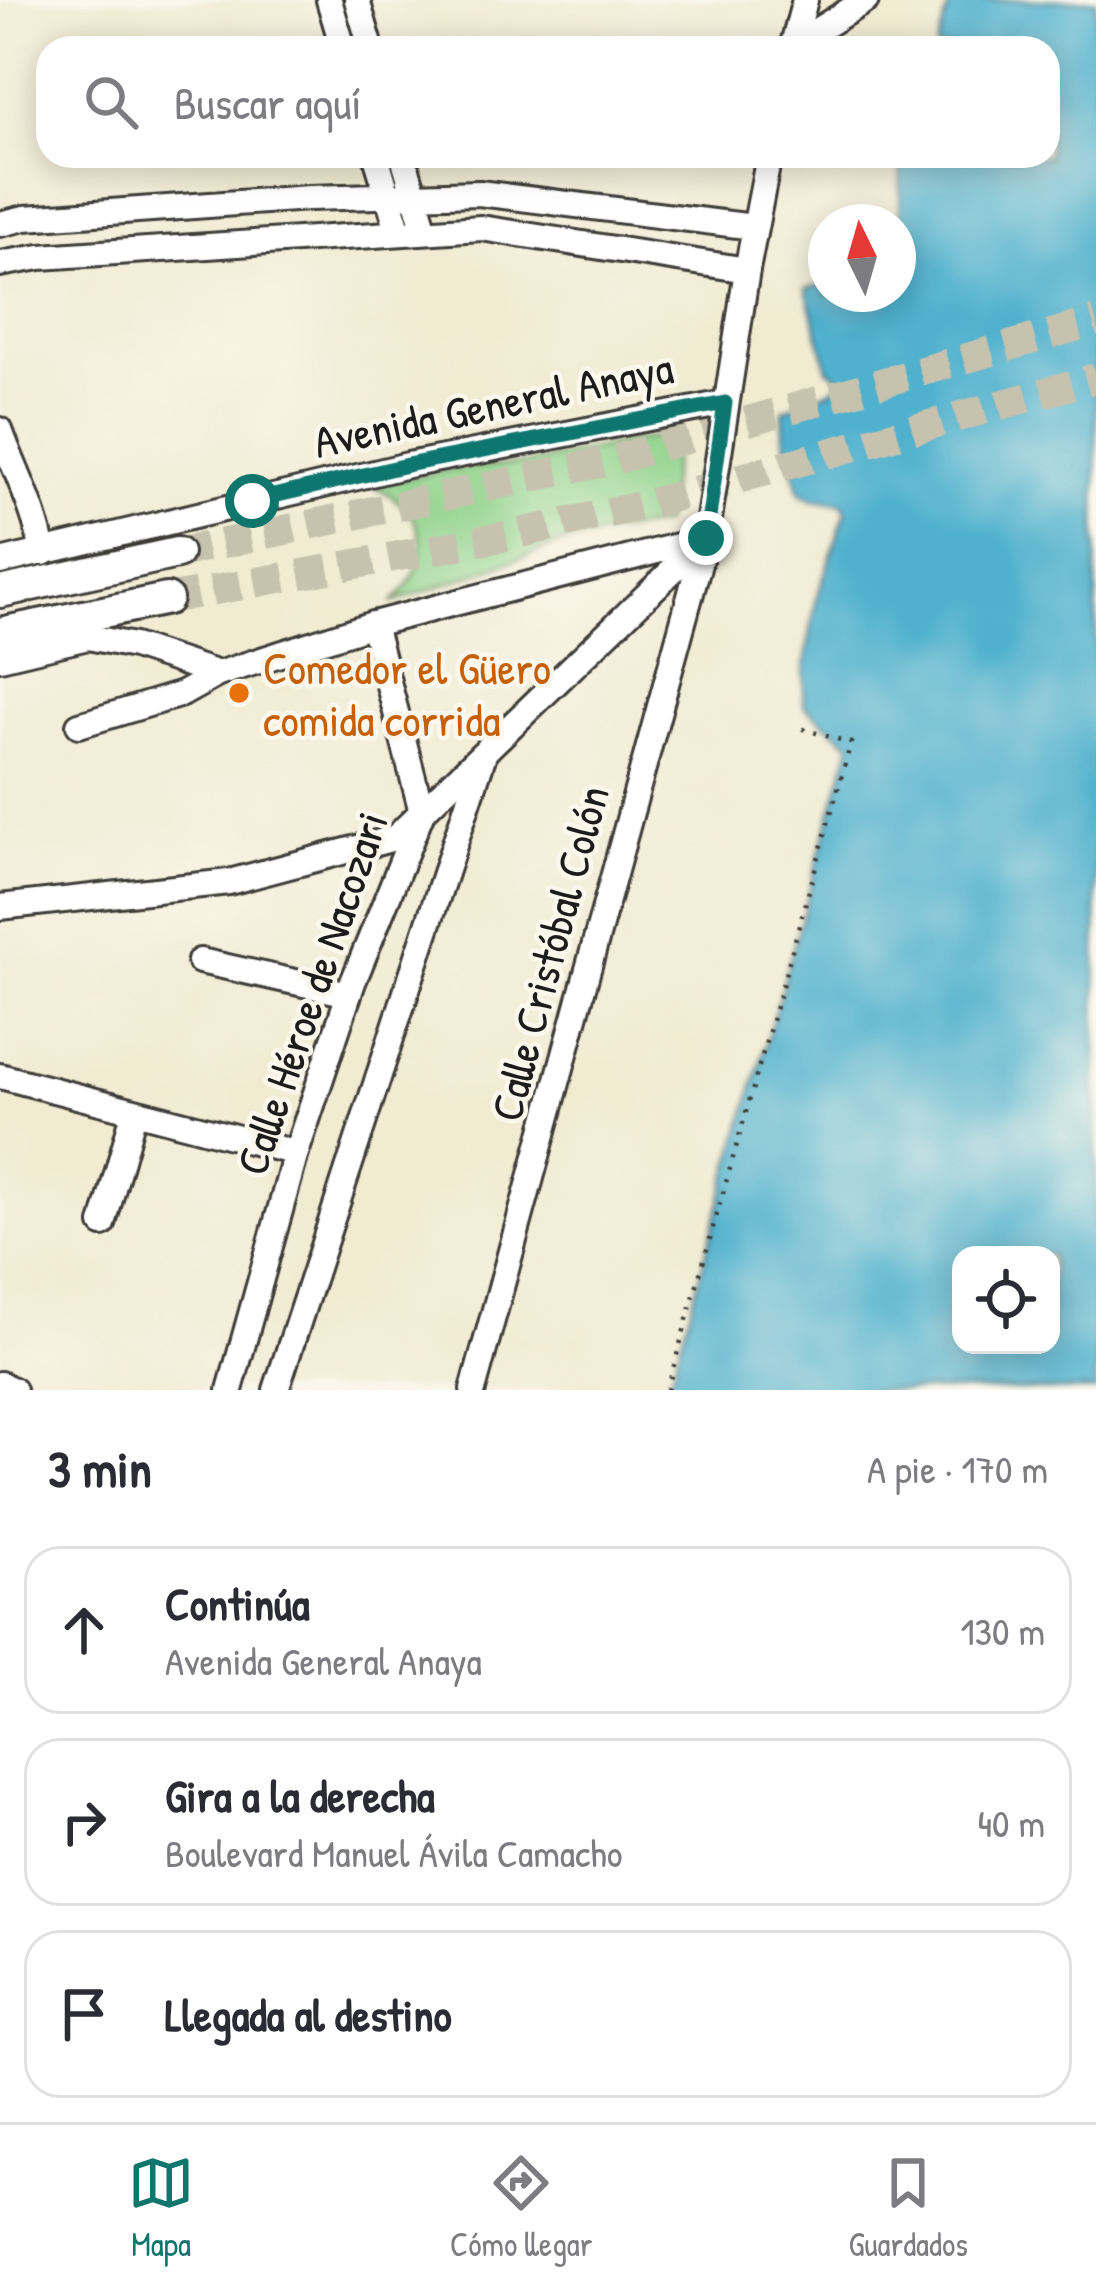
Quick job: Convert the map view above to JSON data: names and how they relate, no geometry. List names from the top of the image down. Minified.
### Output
{"streets":{"street":["Avenida General Anaya","Calle Cristóbal Colón","Calle Héroe de Nacozari"]},"crossings":[["Avenida General Anaya","Calle Cristóbal Colón"]],"places":["Comedor el Güero comida corrida"],"north":"top","page":{"search":"Buscar aquí","heading":["3 min","A pie · 170 m"],"list":[["Continúa","Avenida General Anaya","130 m"],["Gira a la derecha","Boulevard Manuel Ávila Camacho","40 m"],"Llegada al destino"],"nav":["Mapa","Cómo llegar","Guardados"]}}
